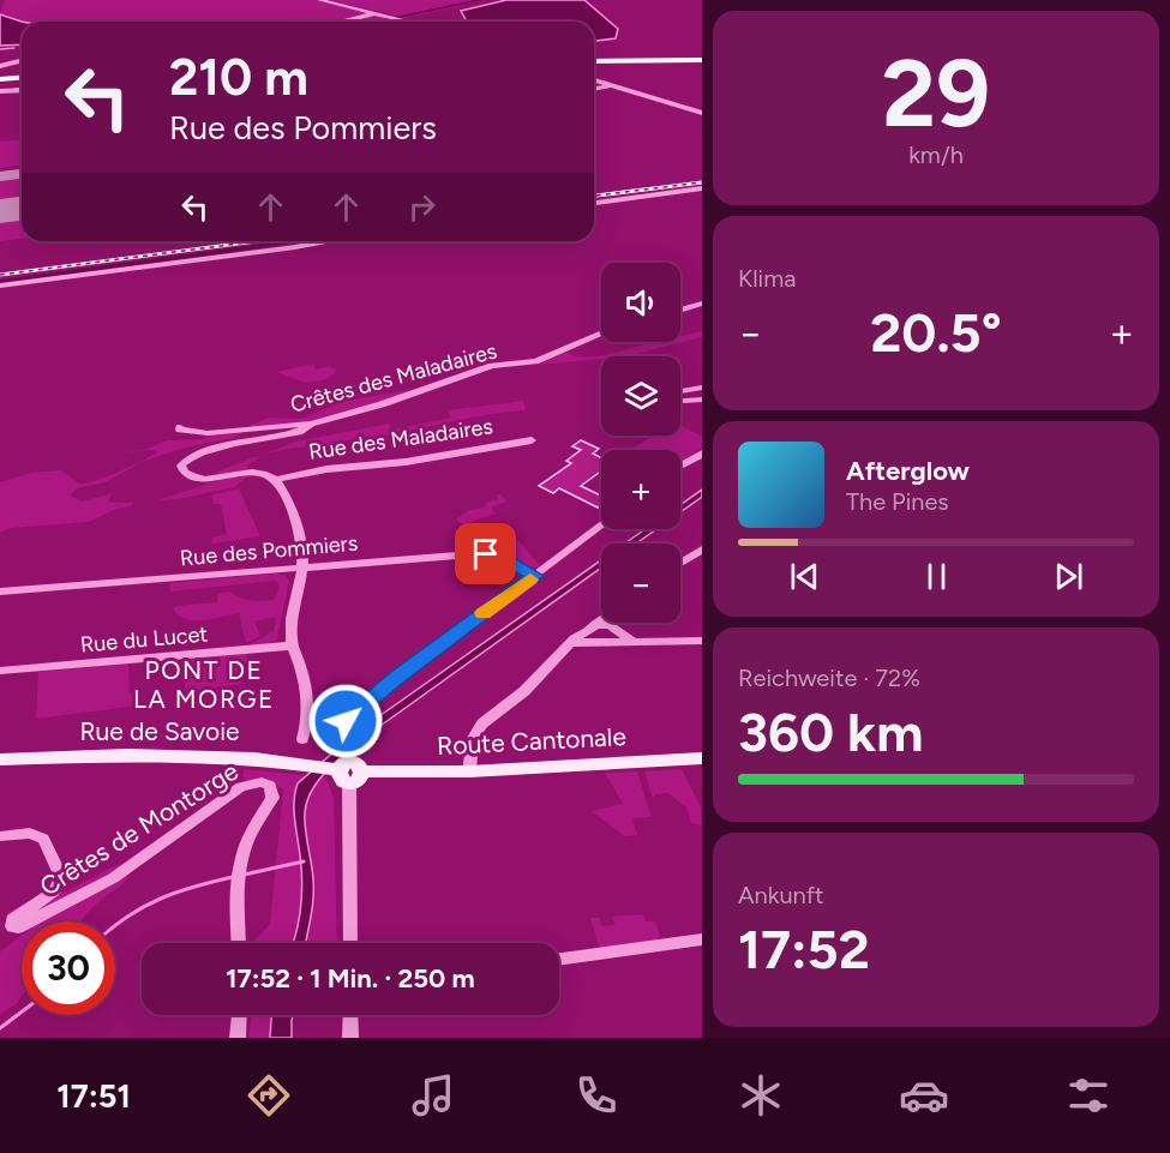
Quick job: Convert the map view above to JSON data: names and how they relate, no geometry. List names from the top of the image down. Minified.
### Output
{"streets":{"main road":["Rue de Savoie","Route Cantonale"],"street":["Crêtes des Maladaires","Rue des Maladaires","Rue des Pommiers","Rue du Lucet","Crêtes de Montorge"]},"crossings":[["Crêtes des Maladaires","Rue des Maladaires"],["Rue de Savoie","Route Cantonale"]],"districts":["PONT DE LA MORGE"],"page":{"tile":[["29","km/h"],"Klima",["Reichweite · 72%","360 km"],["Ankunft","17:52"]],"turn":["210 m","Rue des Pommiers"],"map_buttons":["+","−"],"heat":["−","20.5°","+"],"song":["Afterglow","The Pines"],"limit":"30","trip":"17:52 · 1 Min. · 250 m","tabs":"17:51"}}
